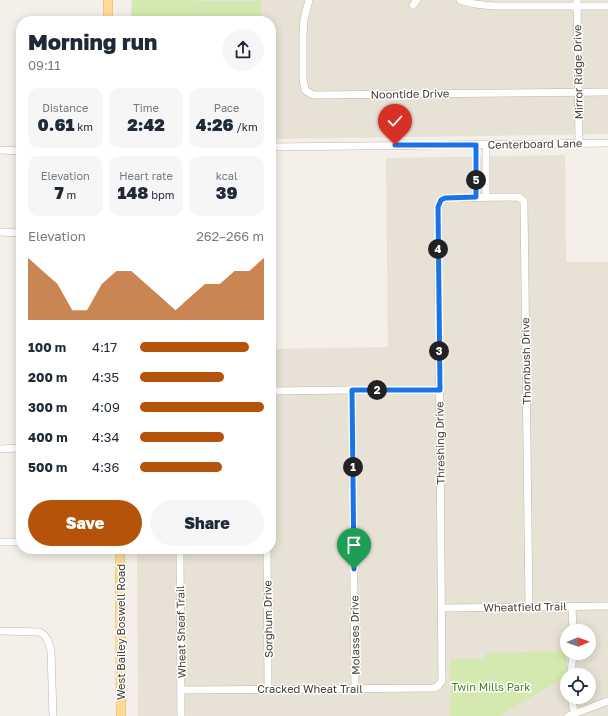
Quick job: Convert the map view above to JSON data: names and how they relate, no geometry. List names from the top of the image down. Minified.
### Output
{"streets":{"main road":["West Bailey Boswell Road"],"street":["Mirror Ridge Drive","Noontide Drive","Centerboard Lane","Thornbush Drive","Threshing Drive","Wheatfield Trail","Sorghum Drive","Wheat Sheaf Trail","Molasses Drive","Cracked Wheat Trail"]},"crossings":[["Mirror Ridge Drive","Noontide Drive"],["Mirror Ridge Drive","Centerboard Lane"],["Thornbush Drive","Threshing Drive"],["Thornbush Drive","Wheatfield Trail"],["Threshing Drive","Wheatfield Trail"],["Threshing Drive","Cracked Wheat Trail"],["Sorghum Drive","Cracked Wheat Trail"],["Wheat Sheaf Trail","Cracked Wheat Trail"],["Molasses Drive","Cracked Wheat Trail"]],"parks":["Twin Mills Park"],"north":"right","page":{"heading":["Morning run","09:11"],"stats":[["Distance","0.61 km"],["Time","2:42"],["Pace","4:26 /km"],["Elevation","7 m"],["Heart rate","148 bpm"],["kcal","39"]],"pins":["5","4","3","2","1"],"chart":["Elevation","262–266 m"],"list":[{"name":"100 m","note":"4:17"},{"name":"200 m","note":"4:35"},{"name":"300 m","note":"4:09"},{"name":"400 m","note":"4:34"},{"name":"500 m","note":"4:36"}],"buttons":["Save","Share"]}}
